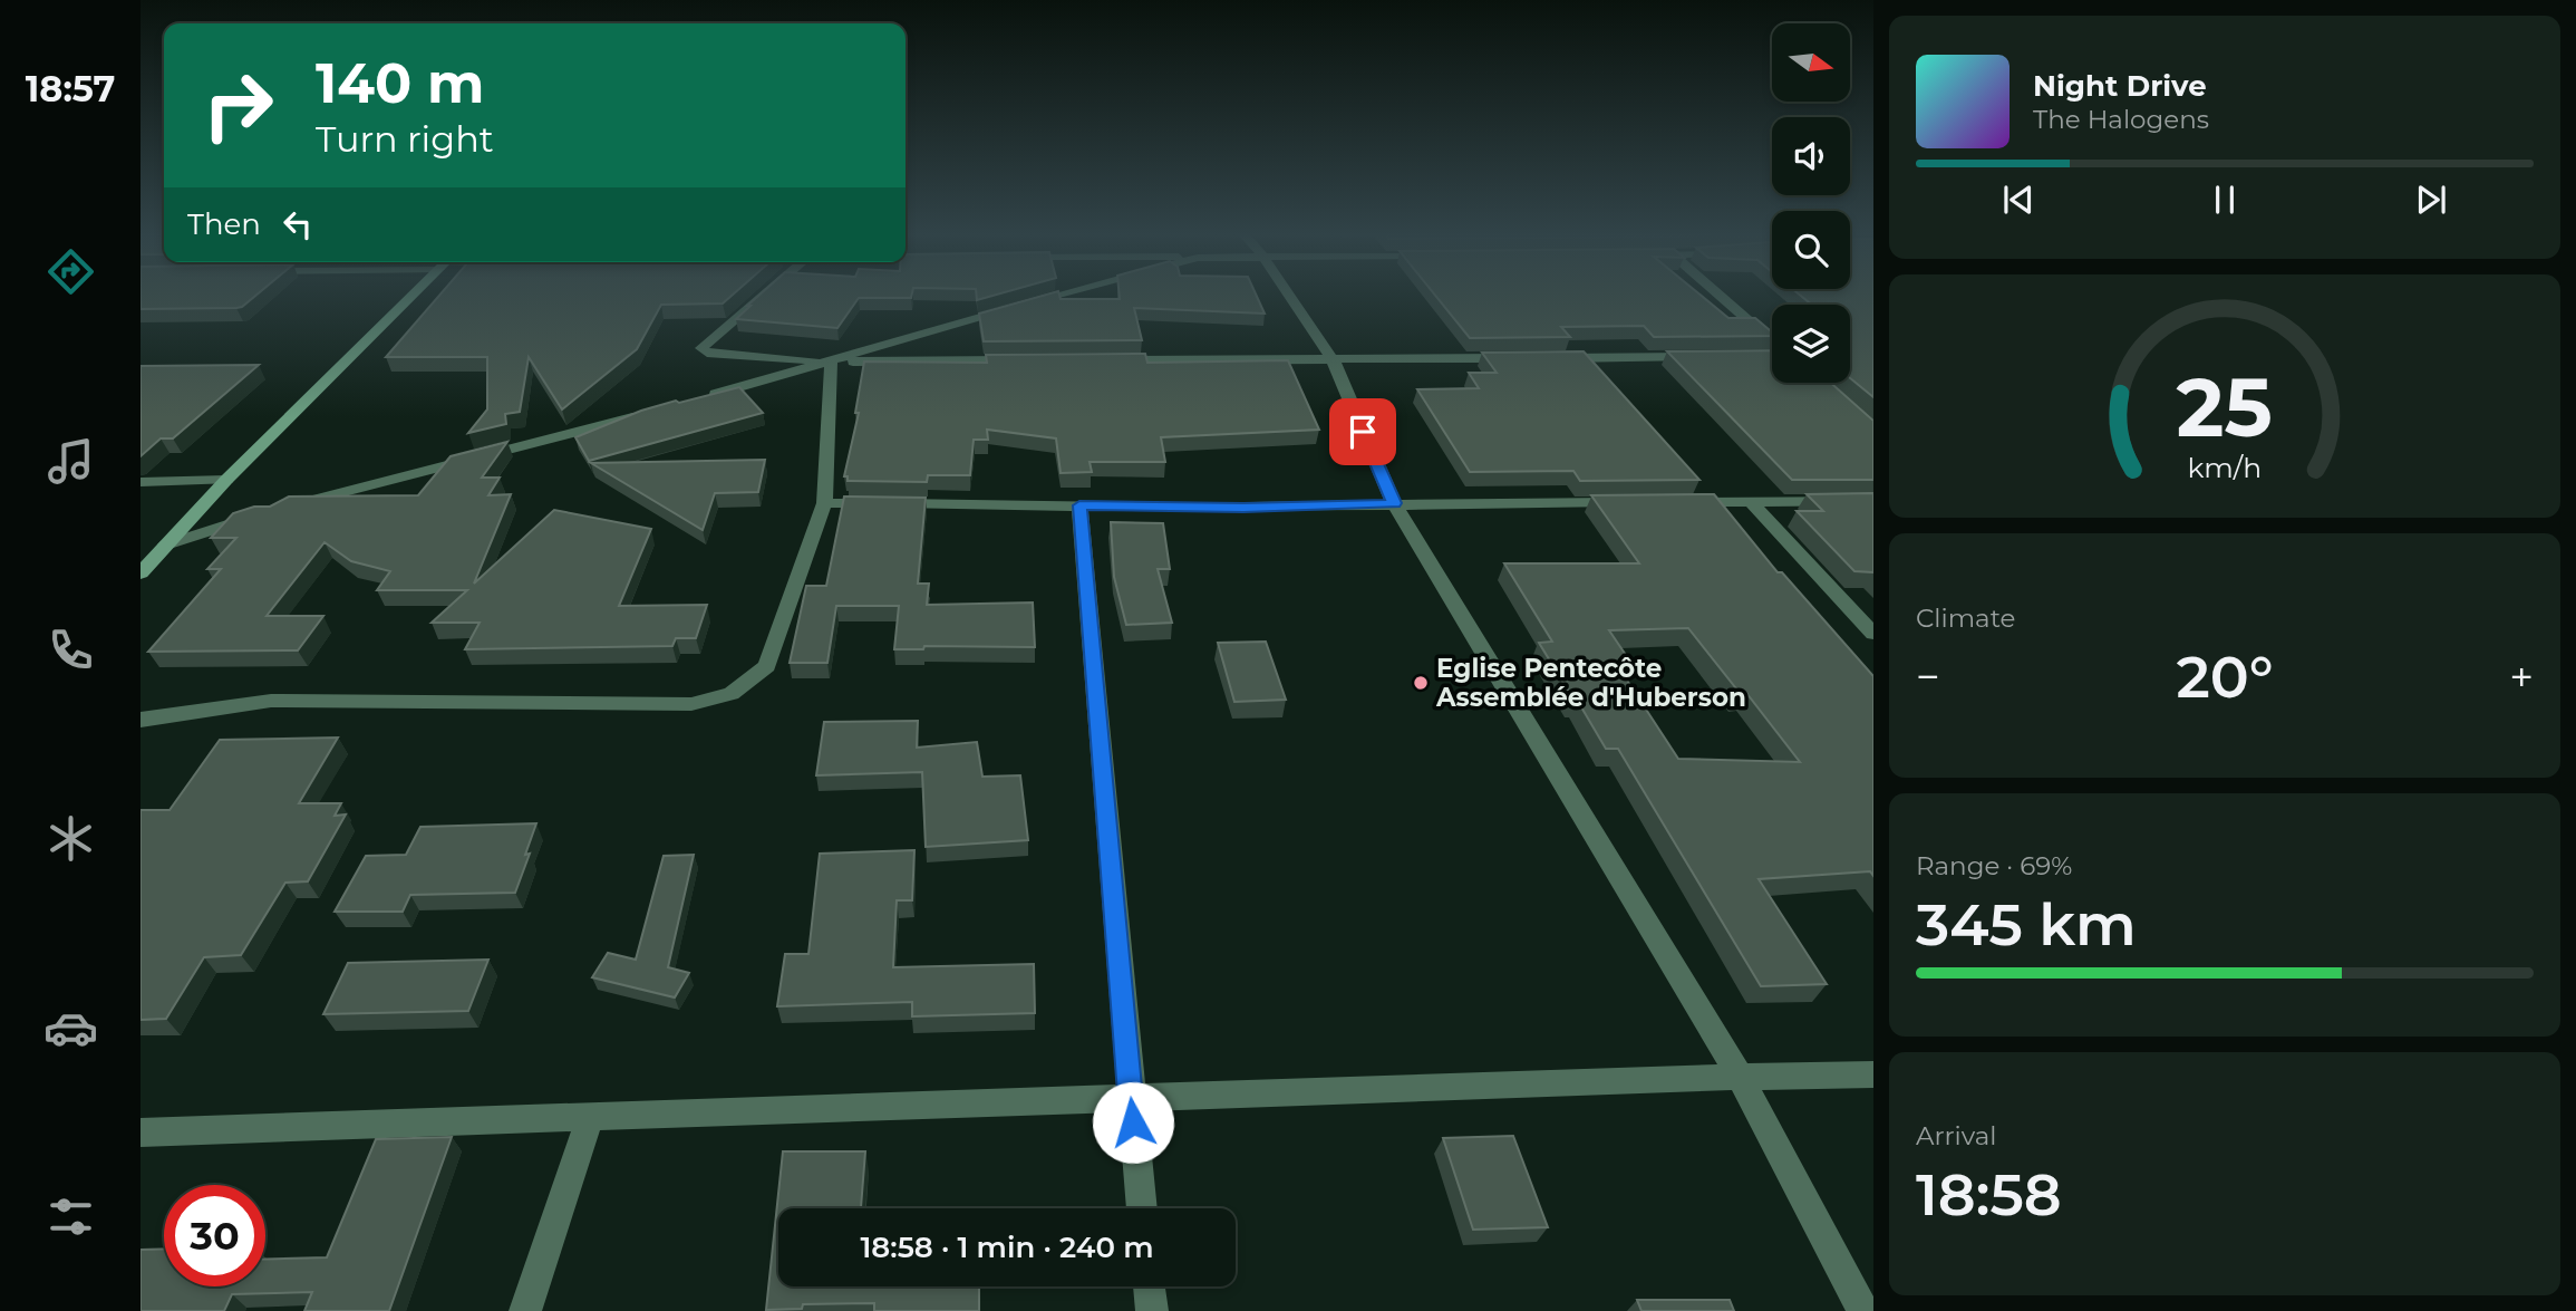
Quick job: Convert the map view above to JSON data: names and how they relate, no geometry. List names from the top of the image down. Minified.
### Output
{"places":["Eglise Pentecôte Assemblée d'Huberson"],"north":"right","page":{"tabs":"18:57","turn":["140 m","Turn right"],"song":["Night Drive","The Halogens"],"then":"Then","tile":["Climate",["Range · 69%","345 km"],["Arrival","18:58"]],"heat":["−","20°","+"],"limit":"30","trip":"18:58 · 1 min · 240 m","gauge":["25","km/h"]}}
